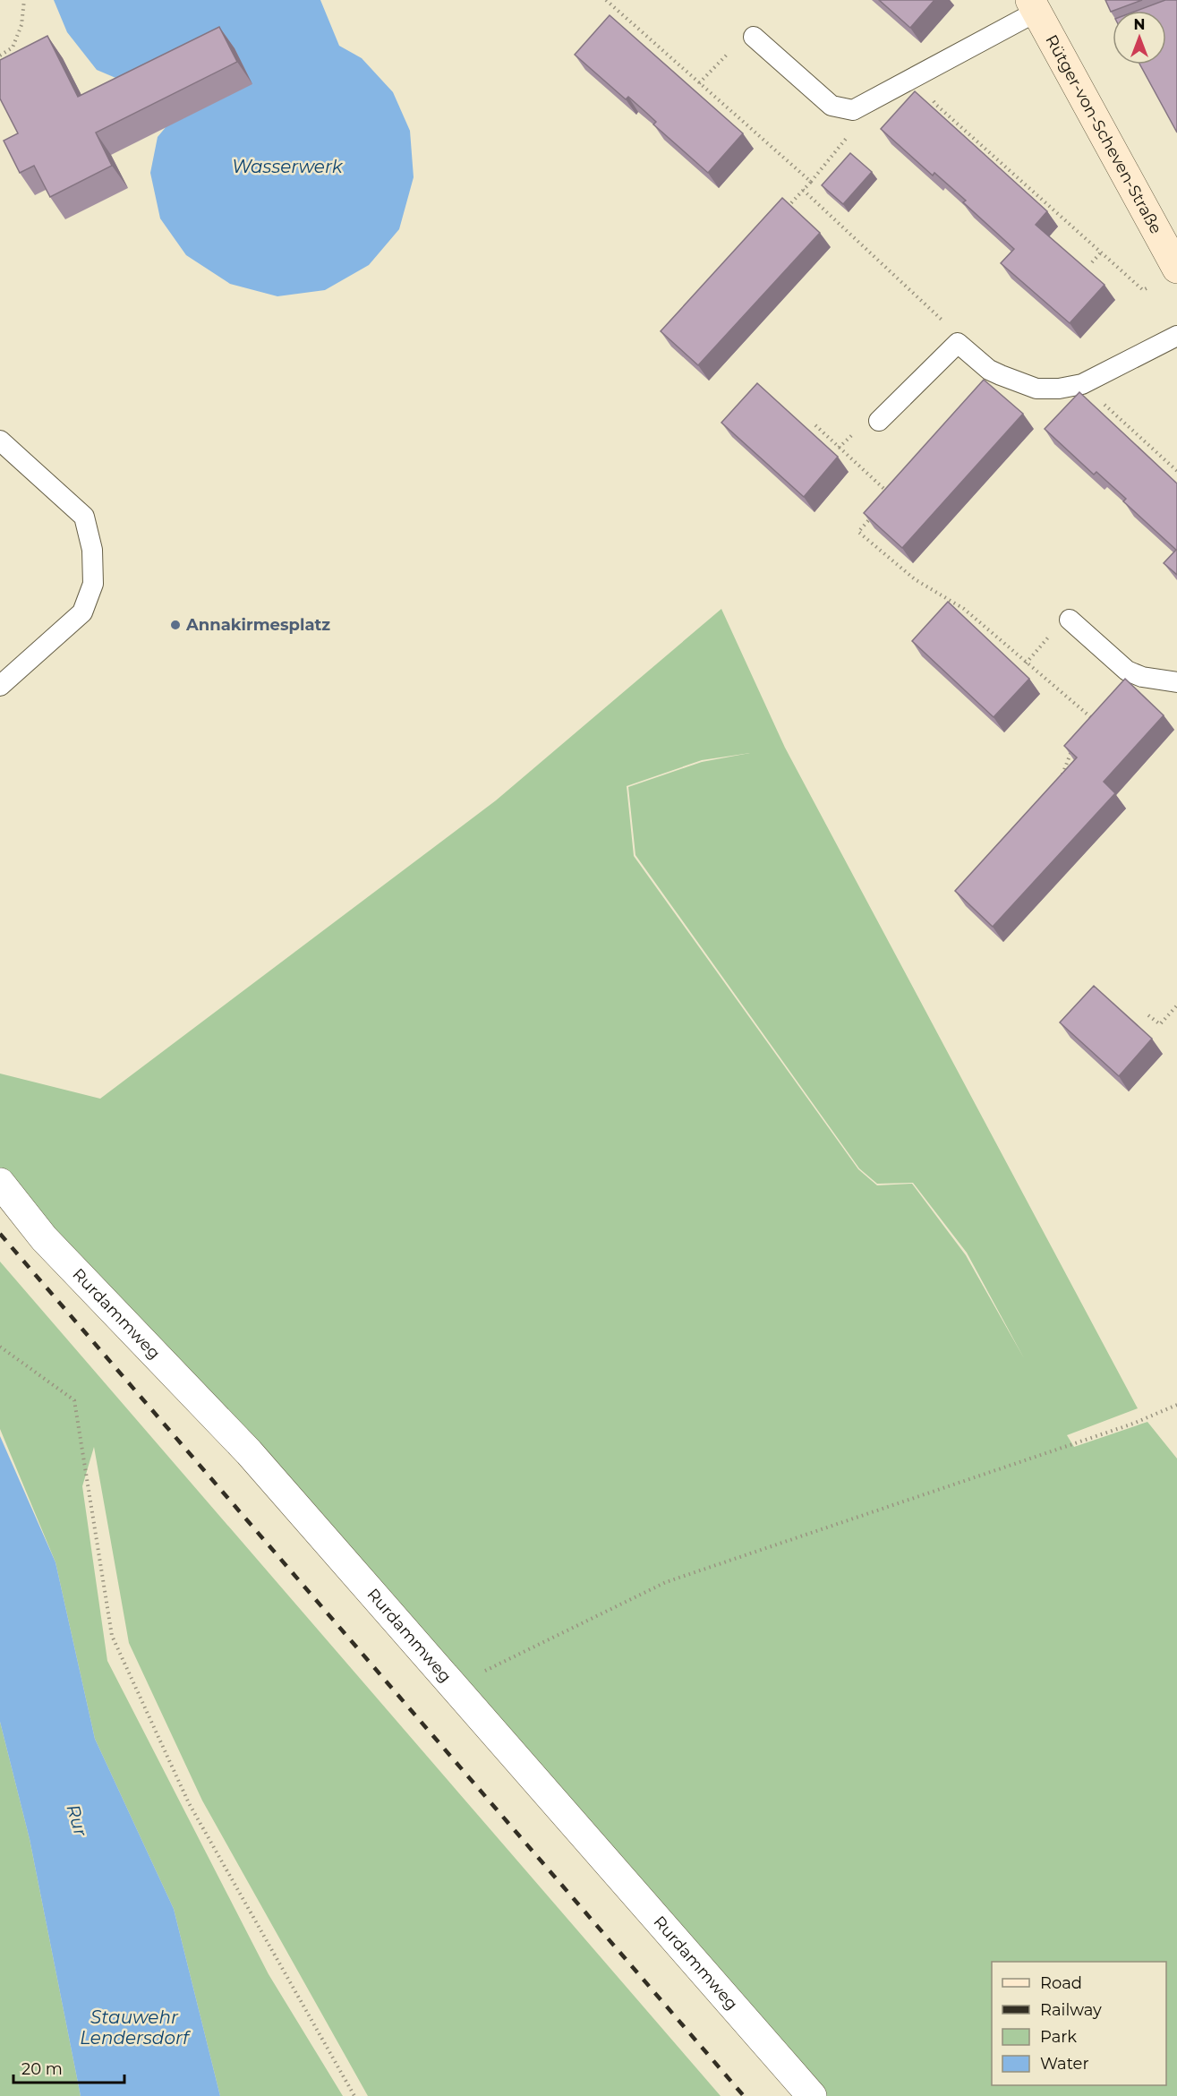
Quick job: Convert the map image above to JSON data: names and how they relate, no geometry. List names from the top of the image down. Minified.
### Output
{"streets":{"street":["Rütger-von-Scheven-Straße","Rurdammweg"]},"water":["Wasserwerk","Rur","Stauwehr Lendersdorf"],"places":["Annakirmesplatz"],"legend":["Road","Railway","Park","Water"],"scale_bar":"20 m","north":"top"}
